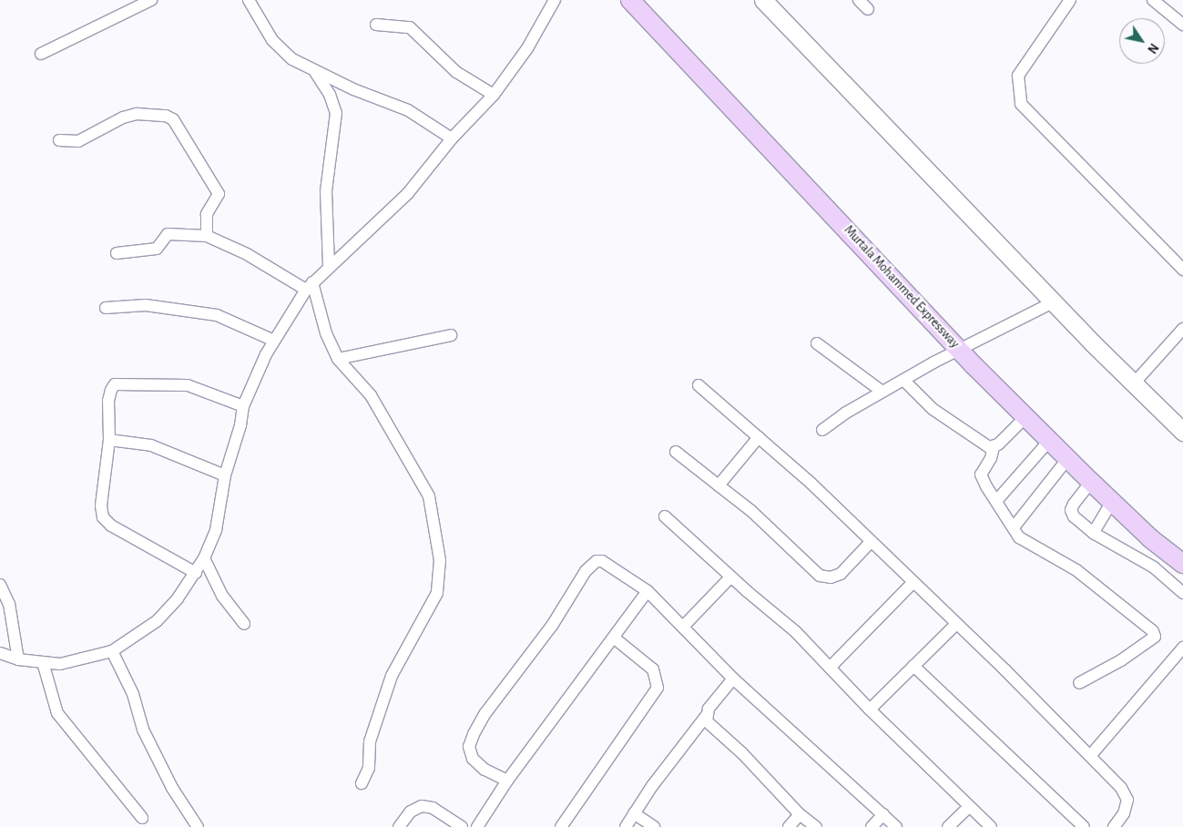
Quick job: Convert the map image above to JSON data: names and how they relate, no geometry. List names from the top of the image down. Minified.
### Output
{"streets":{"main road":["Murtala Mohammed Expressway"]},"north":"bottom right"}
